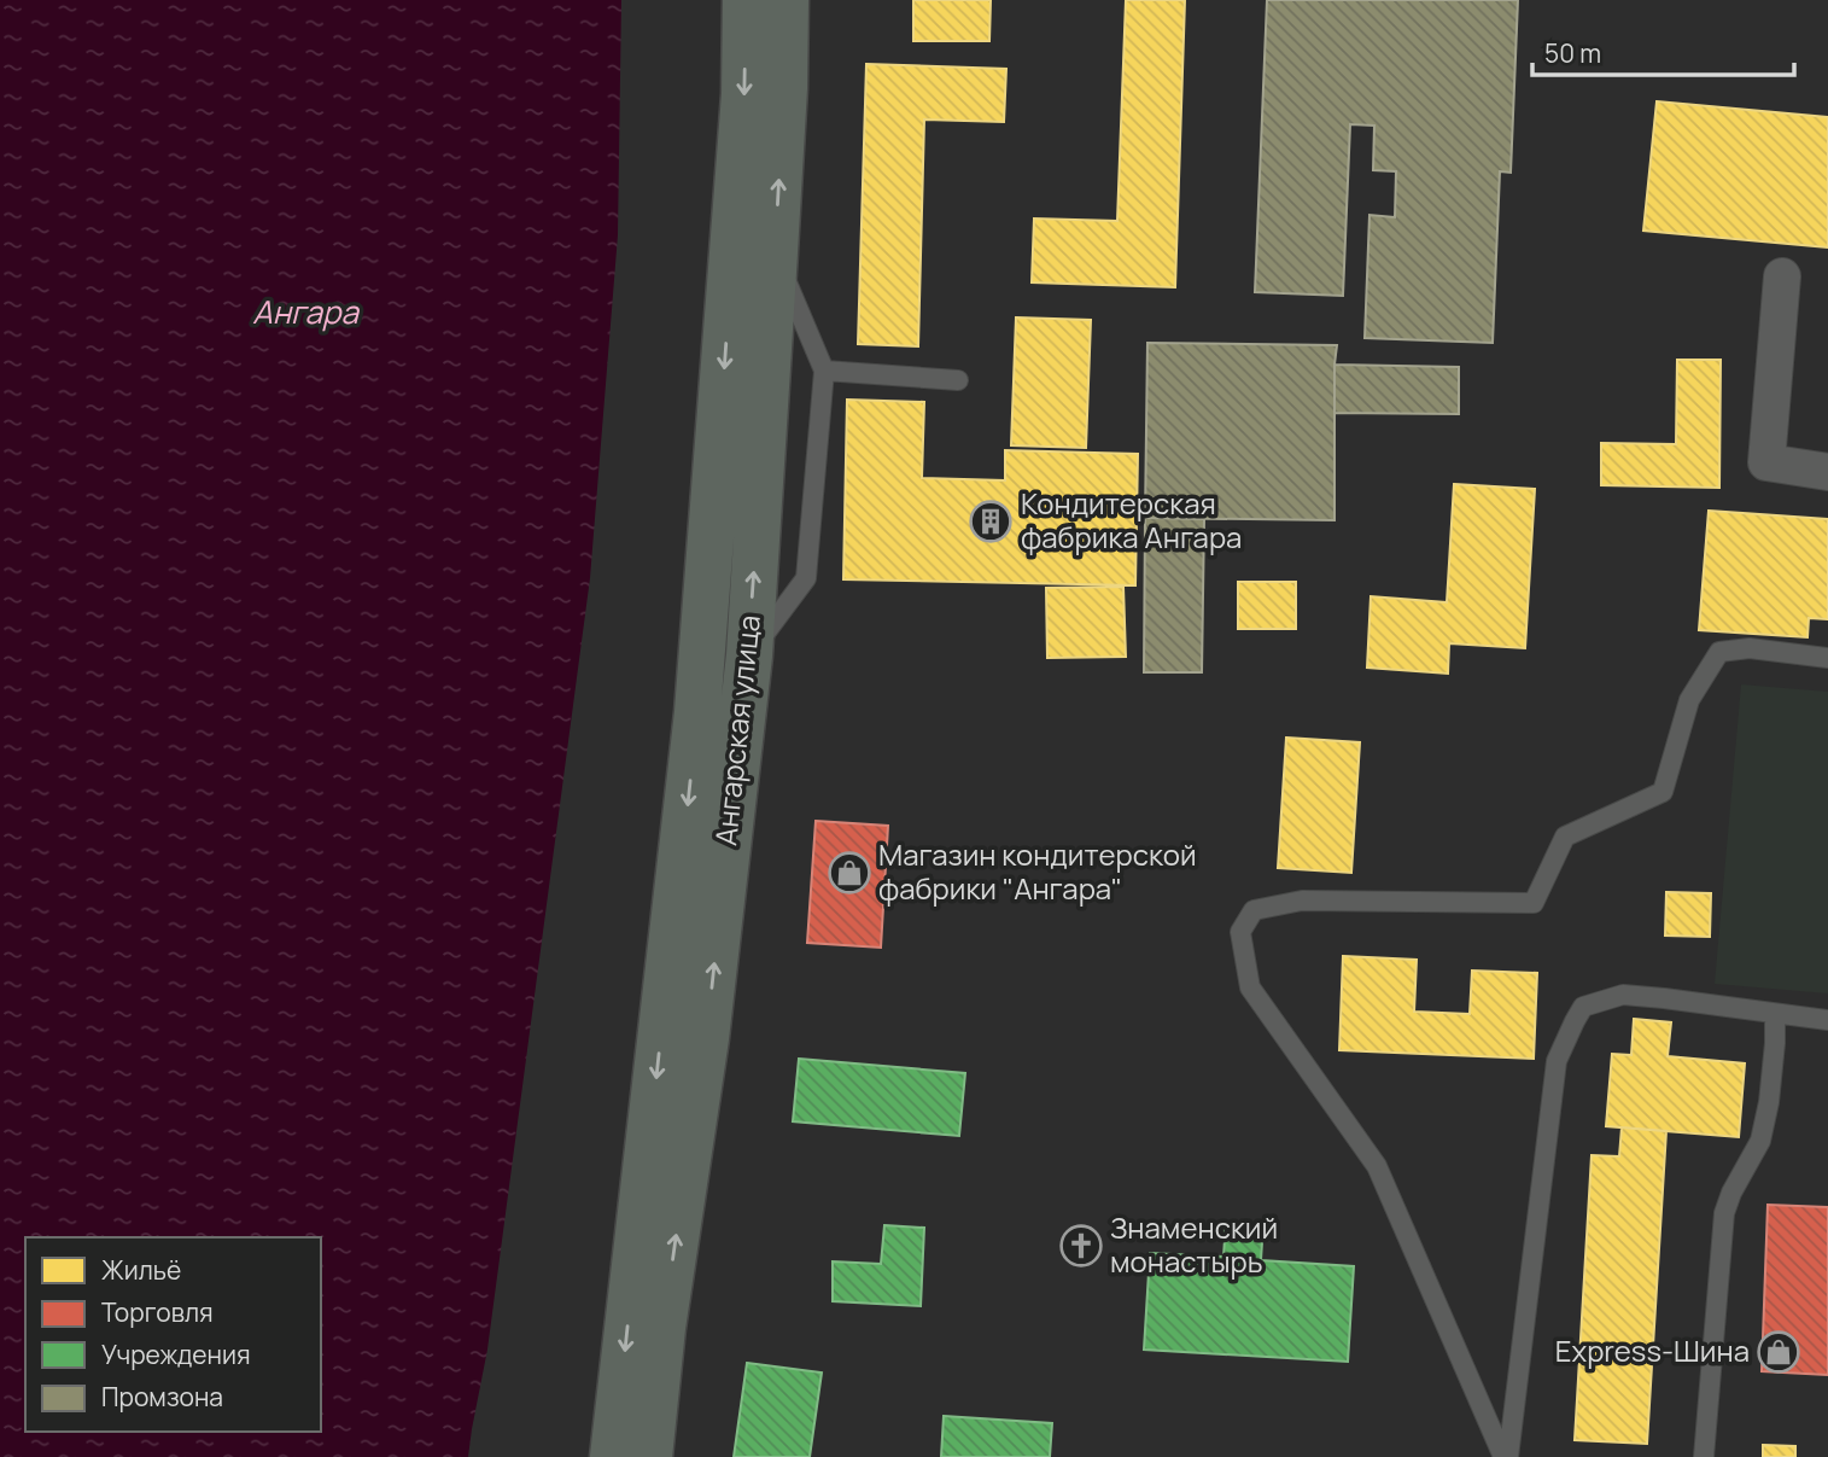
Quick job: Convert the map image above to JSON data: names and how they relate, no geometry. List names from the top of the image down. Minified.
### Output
{"streets":{"main road":["Ангарская улица"]},"water":["Ангара"],"places":{"building":["Кондитерская фабрика Ангара"],"shop":["Магазин кондитерской фабрики \"Ангара\"","Express-Шина"],"church":["Знаменский монастырь"]},"legend":["Жильё","Торговля","Учреждения","Промзона"],"scale_bar":"50 m"}
